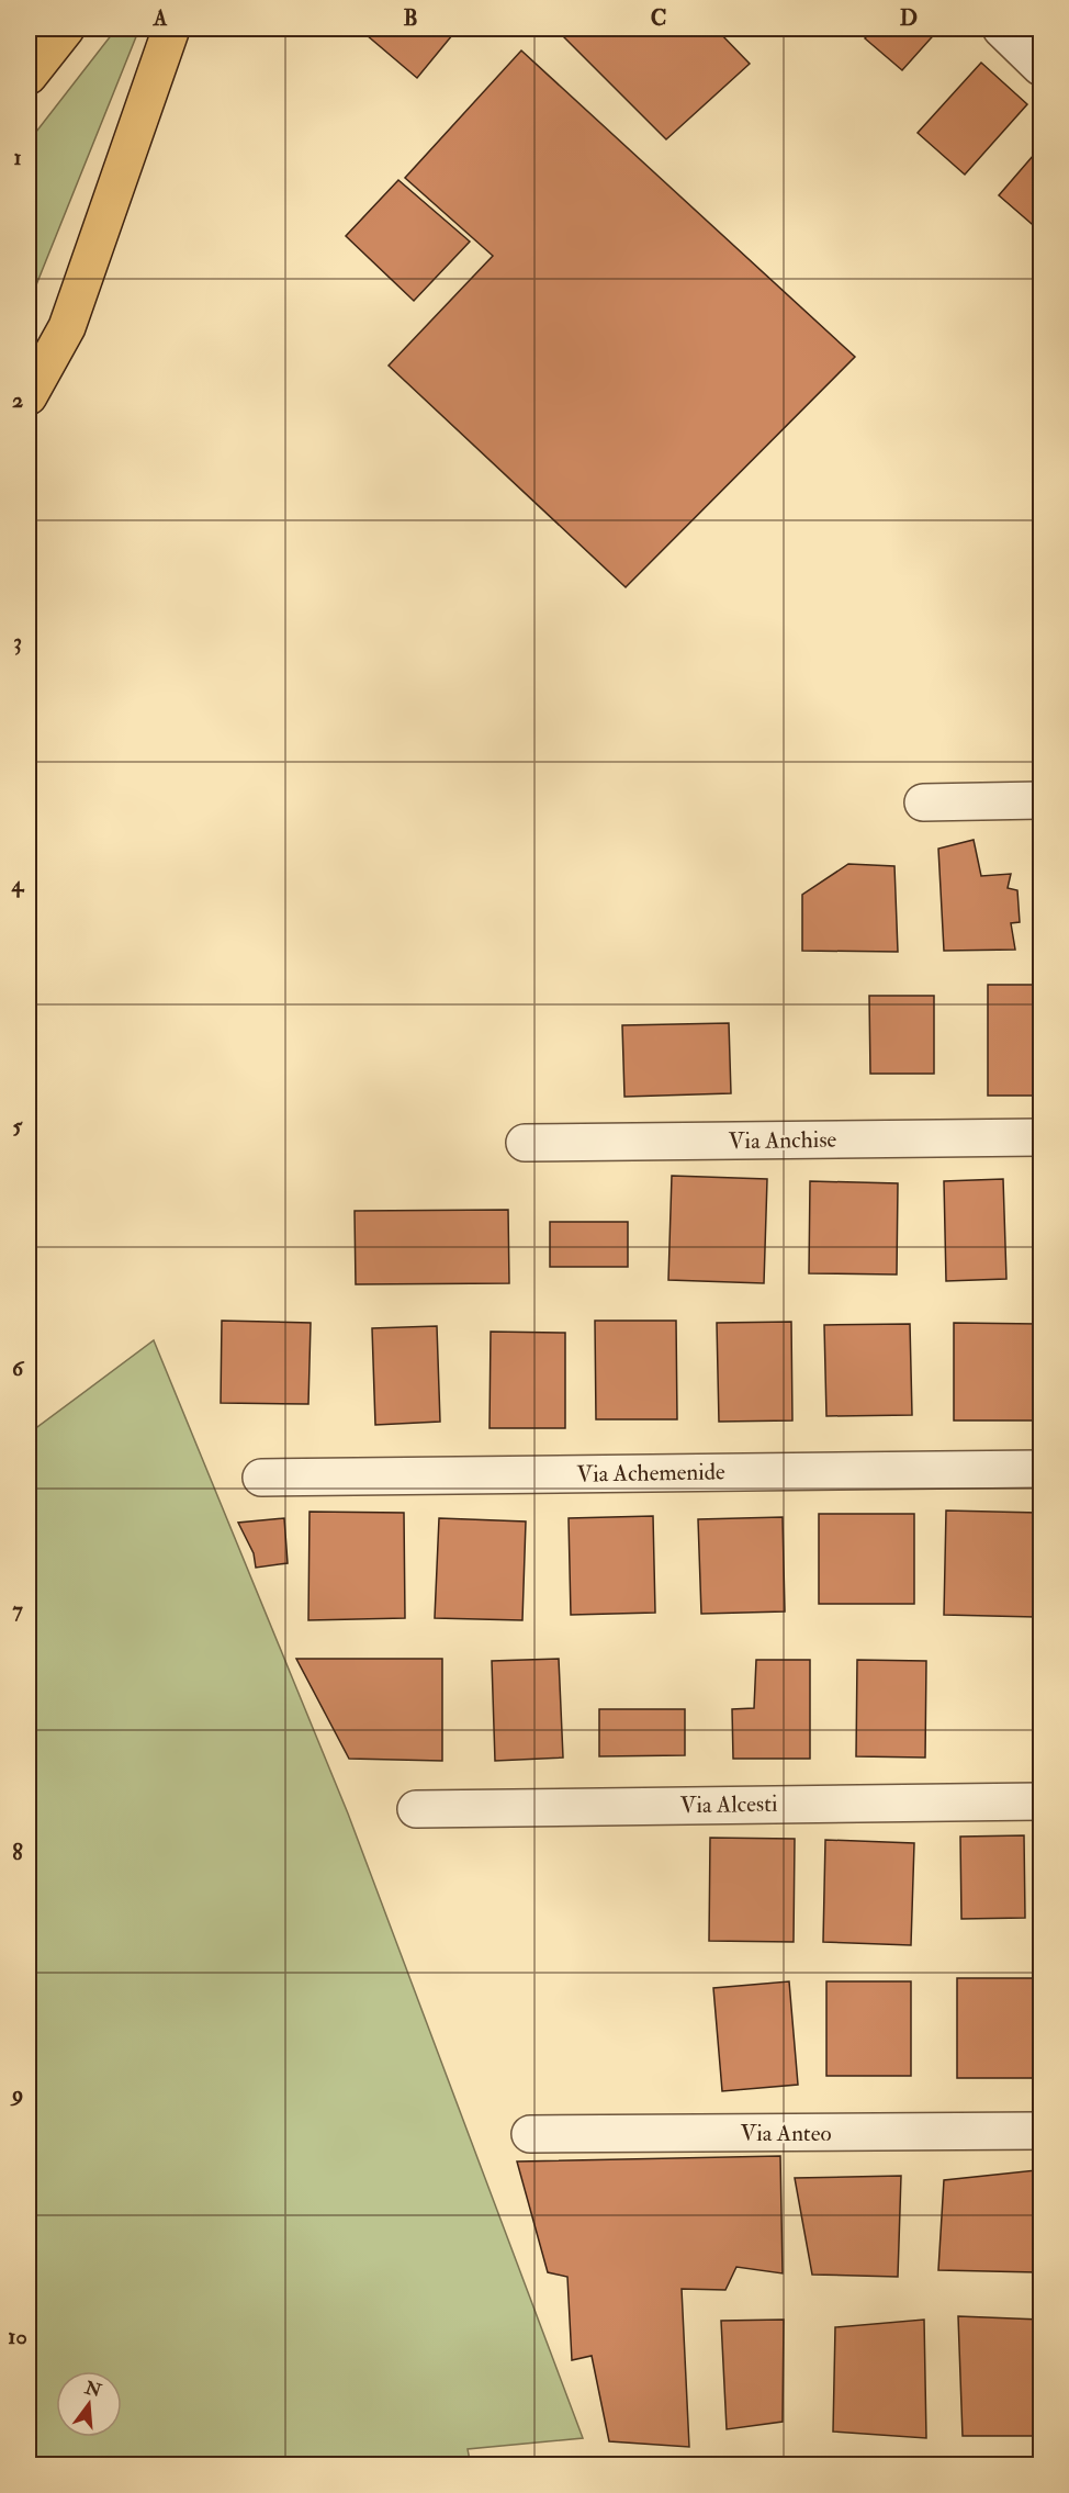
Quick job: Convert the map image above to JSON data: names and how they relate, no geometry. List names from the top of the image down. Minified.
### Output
{"streets":{"street":["Via Anchise","Via Achemenide","Via Alcesti","Via Anteo"]},"north":"top","grid":{"columns":["A","B","C","D"],"rows":["1","2","3","4","5","6","7","8","9","10"]}}
